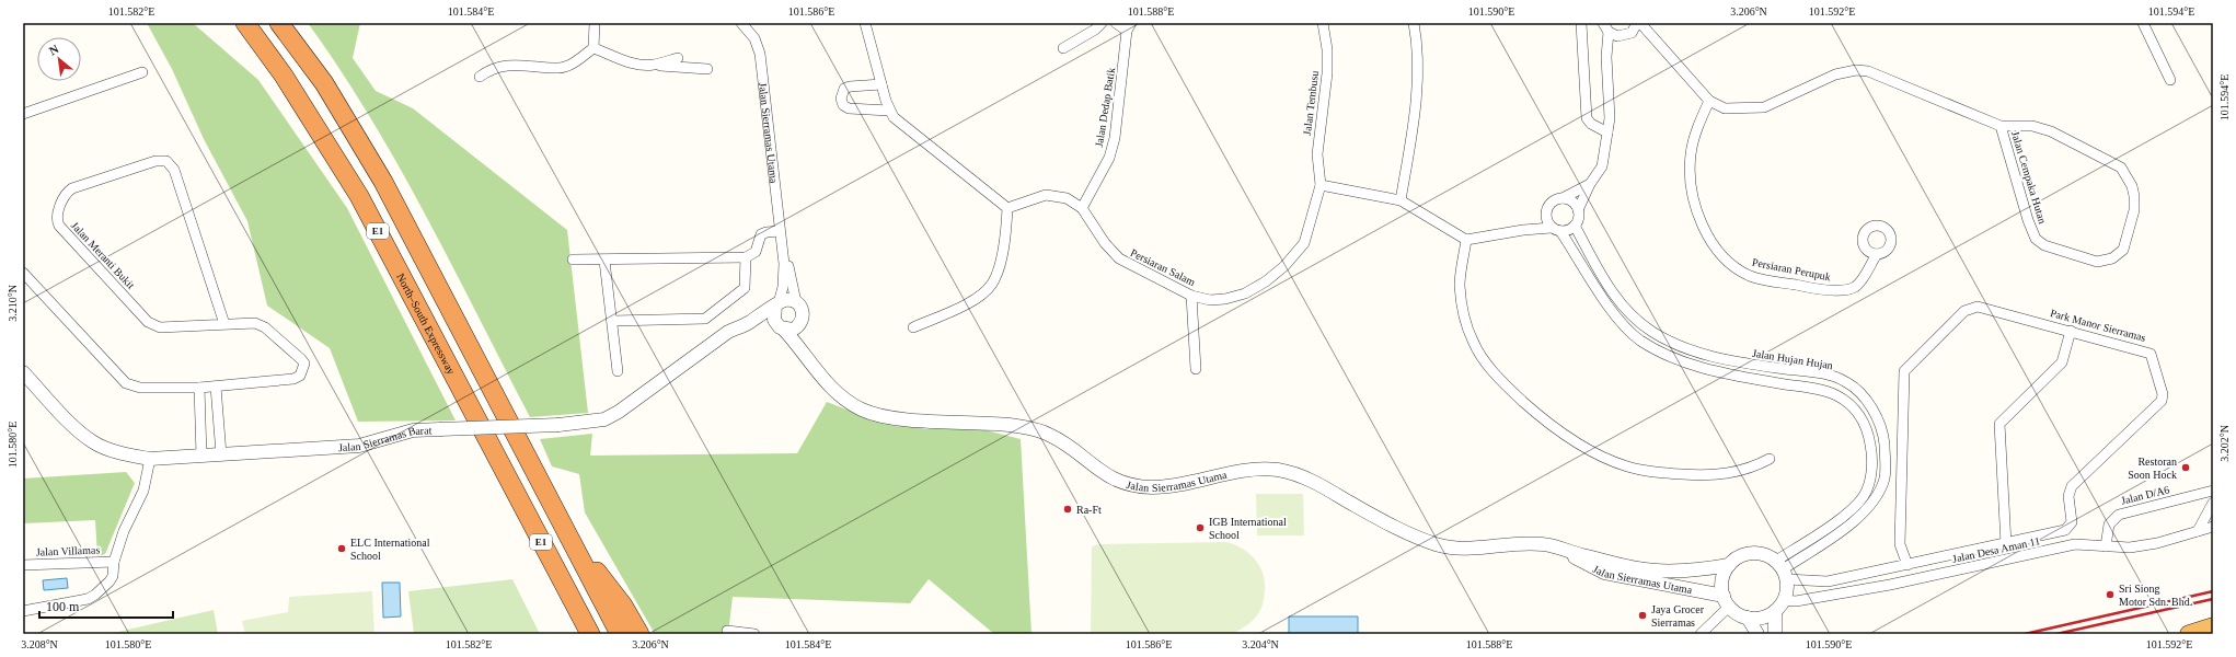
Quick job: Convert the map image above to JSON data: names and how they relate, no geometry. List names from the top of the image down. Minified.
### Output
{"streets":{"highway":["E1","North–South Expressway"],"street":["Jalan Tembusu","Jalan Dedap Batik","Jalan Sierramas Utama","Jalan Cempaka Hutan","Jalan Meranti Bukit","Persiaran Salam","Persiaran Perupuk","Park Manor Sierramas","Jalan Hujan Hujan","Jalan Sierramas Barat","Jalan D/A6","Jalan Desa Aman 11","Jalan Villamas"]},"crossings":[["Jalan Tembusu","Persiaran Salam"],["Jalan Dedap Batik","Persiaran Salam"],["Jalan Sierramas Utama","Park Manor Sierramas"],["Jalan Sierramas Utama","Jalan Hujan Hujan"],["Jalan Sierramas Utama","Jalan Sierramas Barat"],["Jalan Sierramas Utama","Jalan Desa Aman 11"],["Jalan Cempaka Hutan","Persiaran Perupuk"],["Park Manor Sierramas","Jalan Hujan Hujan"],["Park Manor Sierramas","Jalan Desa Aman 11"],["Jalan Hujan Hujan","Jalan Desa Aman 11"],["Jalan Sierramas Barat","Jalan Villamas"],["Jalan D/A6","Jalan Desa Aman 11"]],"places":["Restoran Soon Hock","Ra-Ft","IGB International School","ELC International School","Sri Siong Motor Sdn. Bhd.","Jaya Grocer Sierramas"],"scale_bar":"100 m","north":"top left","coordinates":["101.582°E","101.584°E","101.586°E","101.588°E","101.590°E","3.206°N","101.592°E","101.594°E","3.210°N","3.202°N","101.580°E","3.208°N","3.204°N"]}
